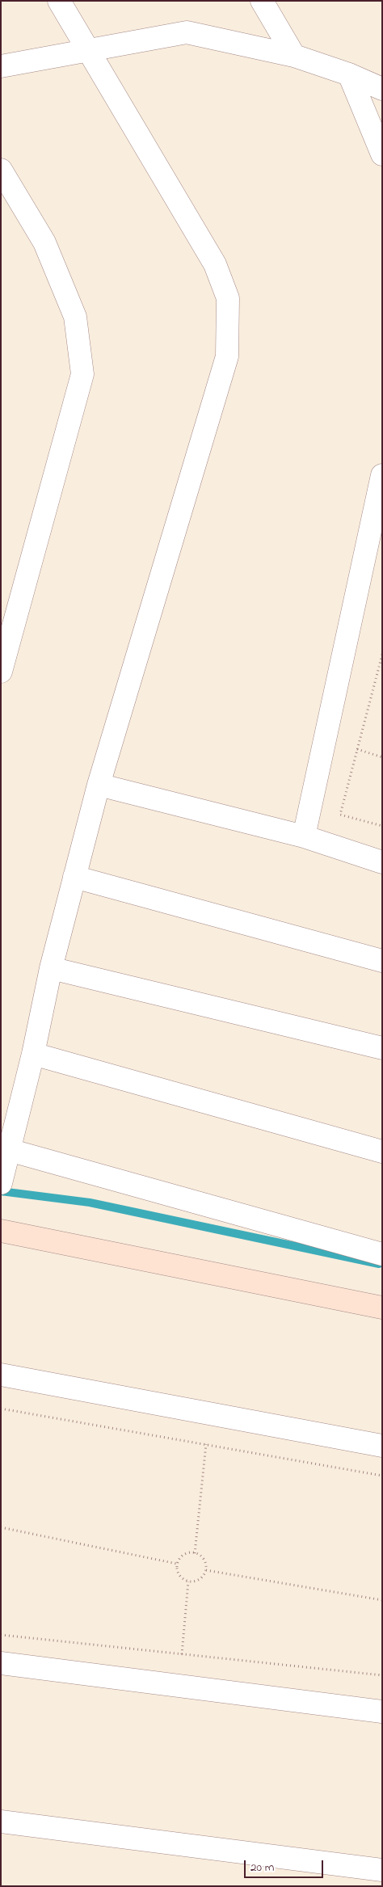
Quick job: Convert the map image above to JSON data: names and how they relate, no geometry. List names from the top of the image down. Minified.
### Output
{"scale_bar":"20 m"}
